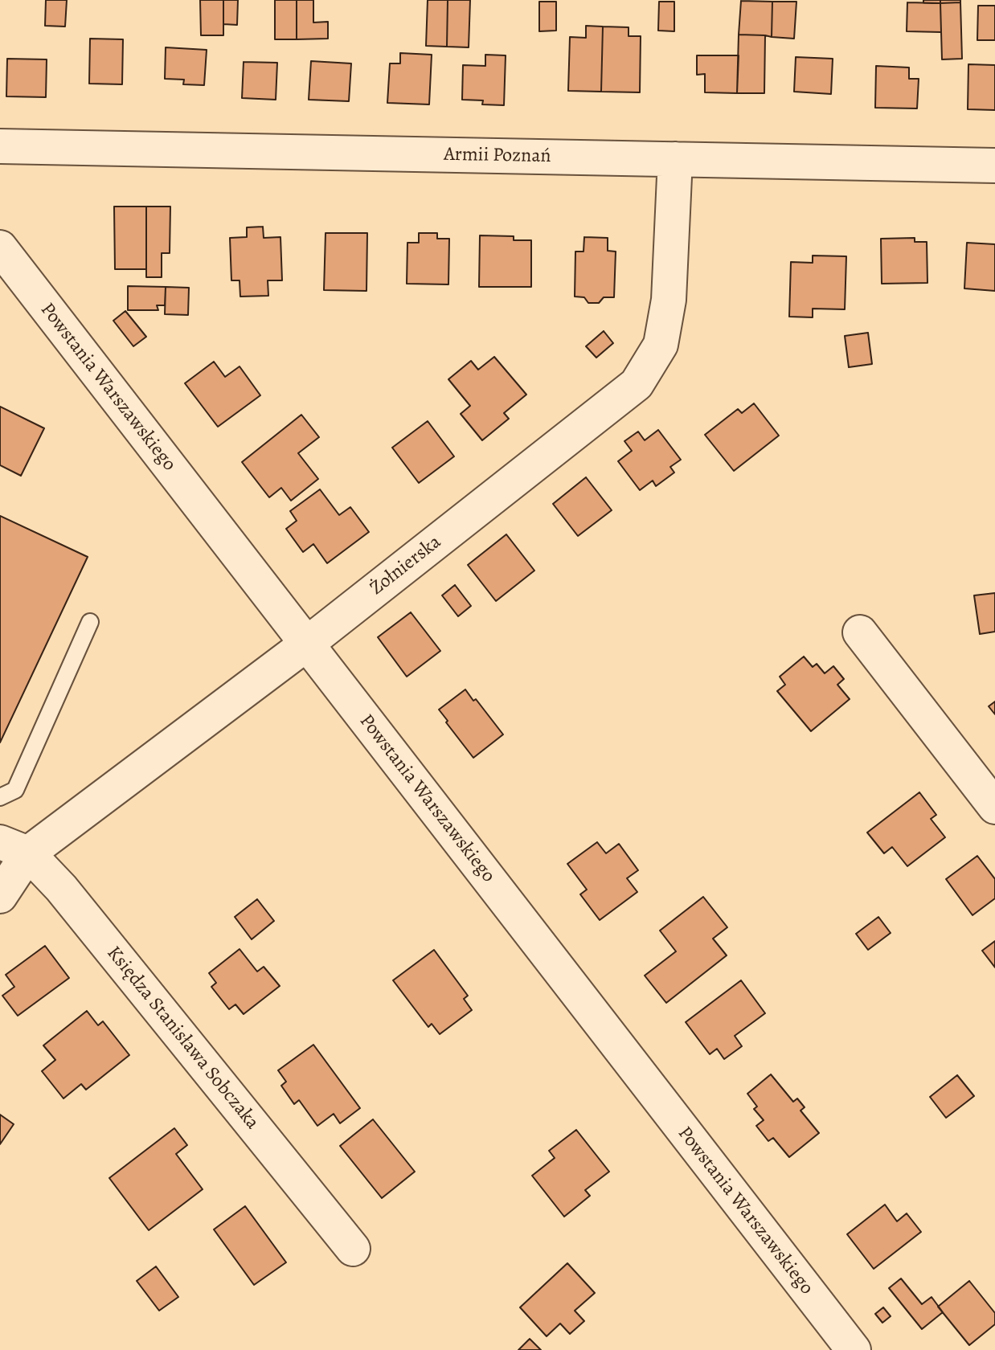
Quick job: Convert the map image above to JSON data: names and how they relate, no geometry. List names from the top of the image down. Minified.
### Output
{"streets":{"street":["Armii Poznań","Powstania Warszawskiego","Żołnierska","Księdza Stanisława Sobczaka"]},"crossings":[["Armii Poznań","Żołnierska"],["Powstania Warszawskiego","Żołnierska"],["Żołnierska","Księdza Stanisława Sobczaka"]]}
